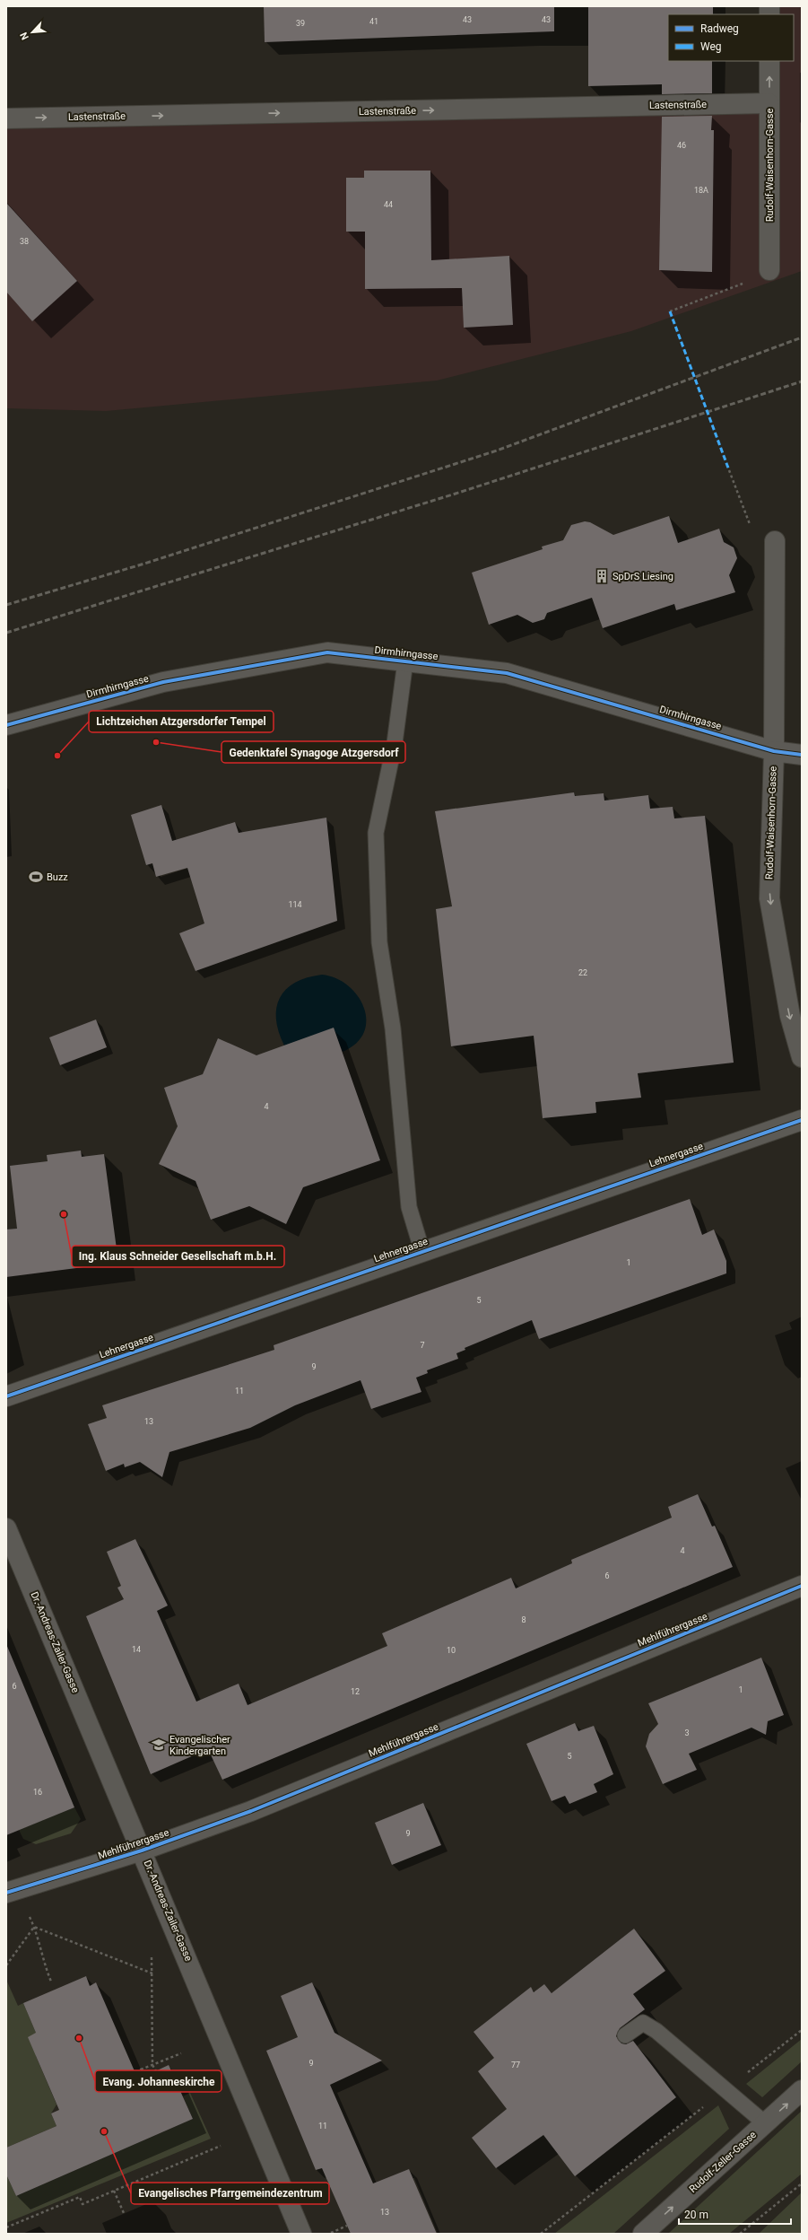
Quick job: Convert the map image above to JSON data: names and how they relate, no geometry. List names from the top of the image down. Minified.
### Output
{"streets":{"street":["Lastenstraße","Rudolf-Waisenhorn-Gasse","Dirmhirngasse","Lehnergasse","Mehlführergasse","Dr.-Andreas-Zailer-Gasse","Rudolf-Zeller-Gasse"]},"crossings":[["Lastenstraße","Rudolf-Waisenhorn-Gasse"],["Rudolf-Waisenhorn-Gasse","Dirmhirngasse"],["Mehlführergasse","Dr.-Andreas-Zailer-Gasse"]],"one_way":["Lastenstraße","Rudolf-Zeller-Gasse"],"places":{"building":["SpDrS Liesing"],"other":["Gedenktafel Synagoge Atzgersdorf","Lichtzeichen Atzgersdorfer Tempel","Ing. Klaus Schneider Gesellschaft m.b.H.","Evang. Johanneskirche","Evangelisches Pfarrgemeindezentrum"],"sports":["Buzz"],"school or university":["Evangelischer Kindergarten"]},"house_numbers":["43","43","41","39","46","18A","44","38","114","22","4","1","5","7","9","11","13","4","6","8","14","10","6","1","12","3","5","16","9","9","77","11","13"],"legend":["Radweg","Weg"],"scale_bar":"20 m","north":"bottom left"}
